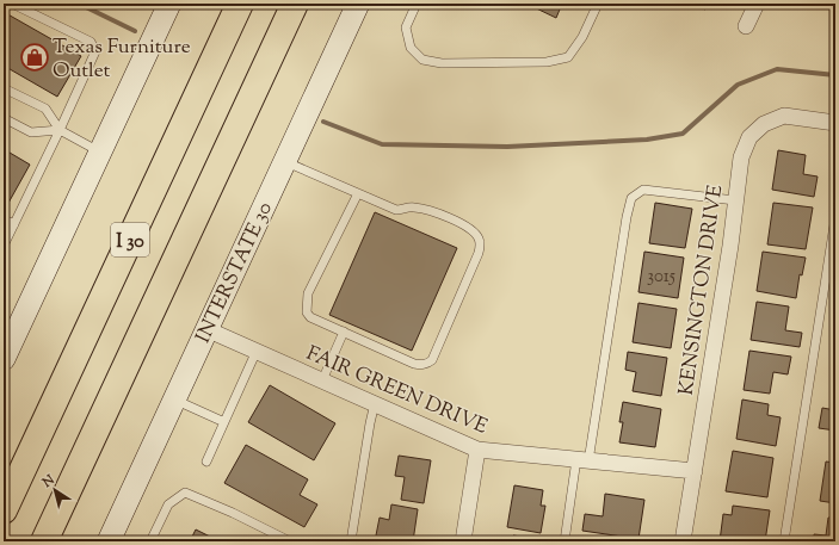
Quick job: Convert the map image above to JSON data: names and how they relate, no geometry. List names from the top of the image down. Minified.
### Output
{"streets":{"highway":["I 30"],"main road":["INTERSTATE 30"],"street":["KENSINGTON DRIVE","FAIR GREEN DRIVE"]},"crossings":[["INTERSTATE 30","FAIR GREEN DRIVE"],["KENSINGTON DRIVE","FAIR GREEN DRIVE"]],"places":{"shop":["Texas Furniture Outlet"]},"house_numbers":["3015"],"north":"top left"}
